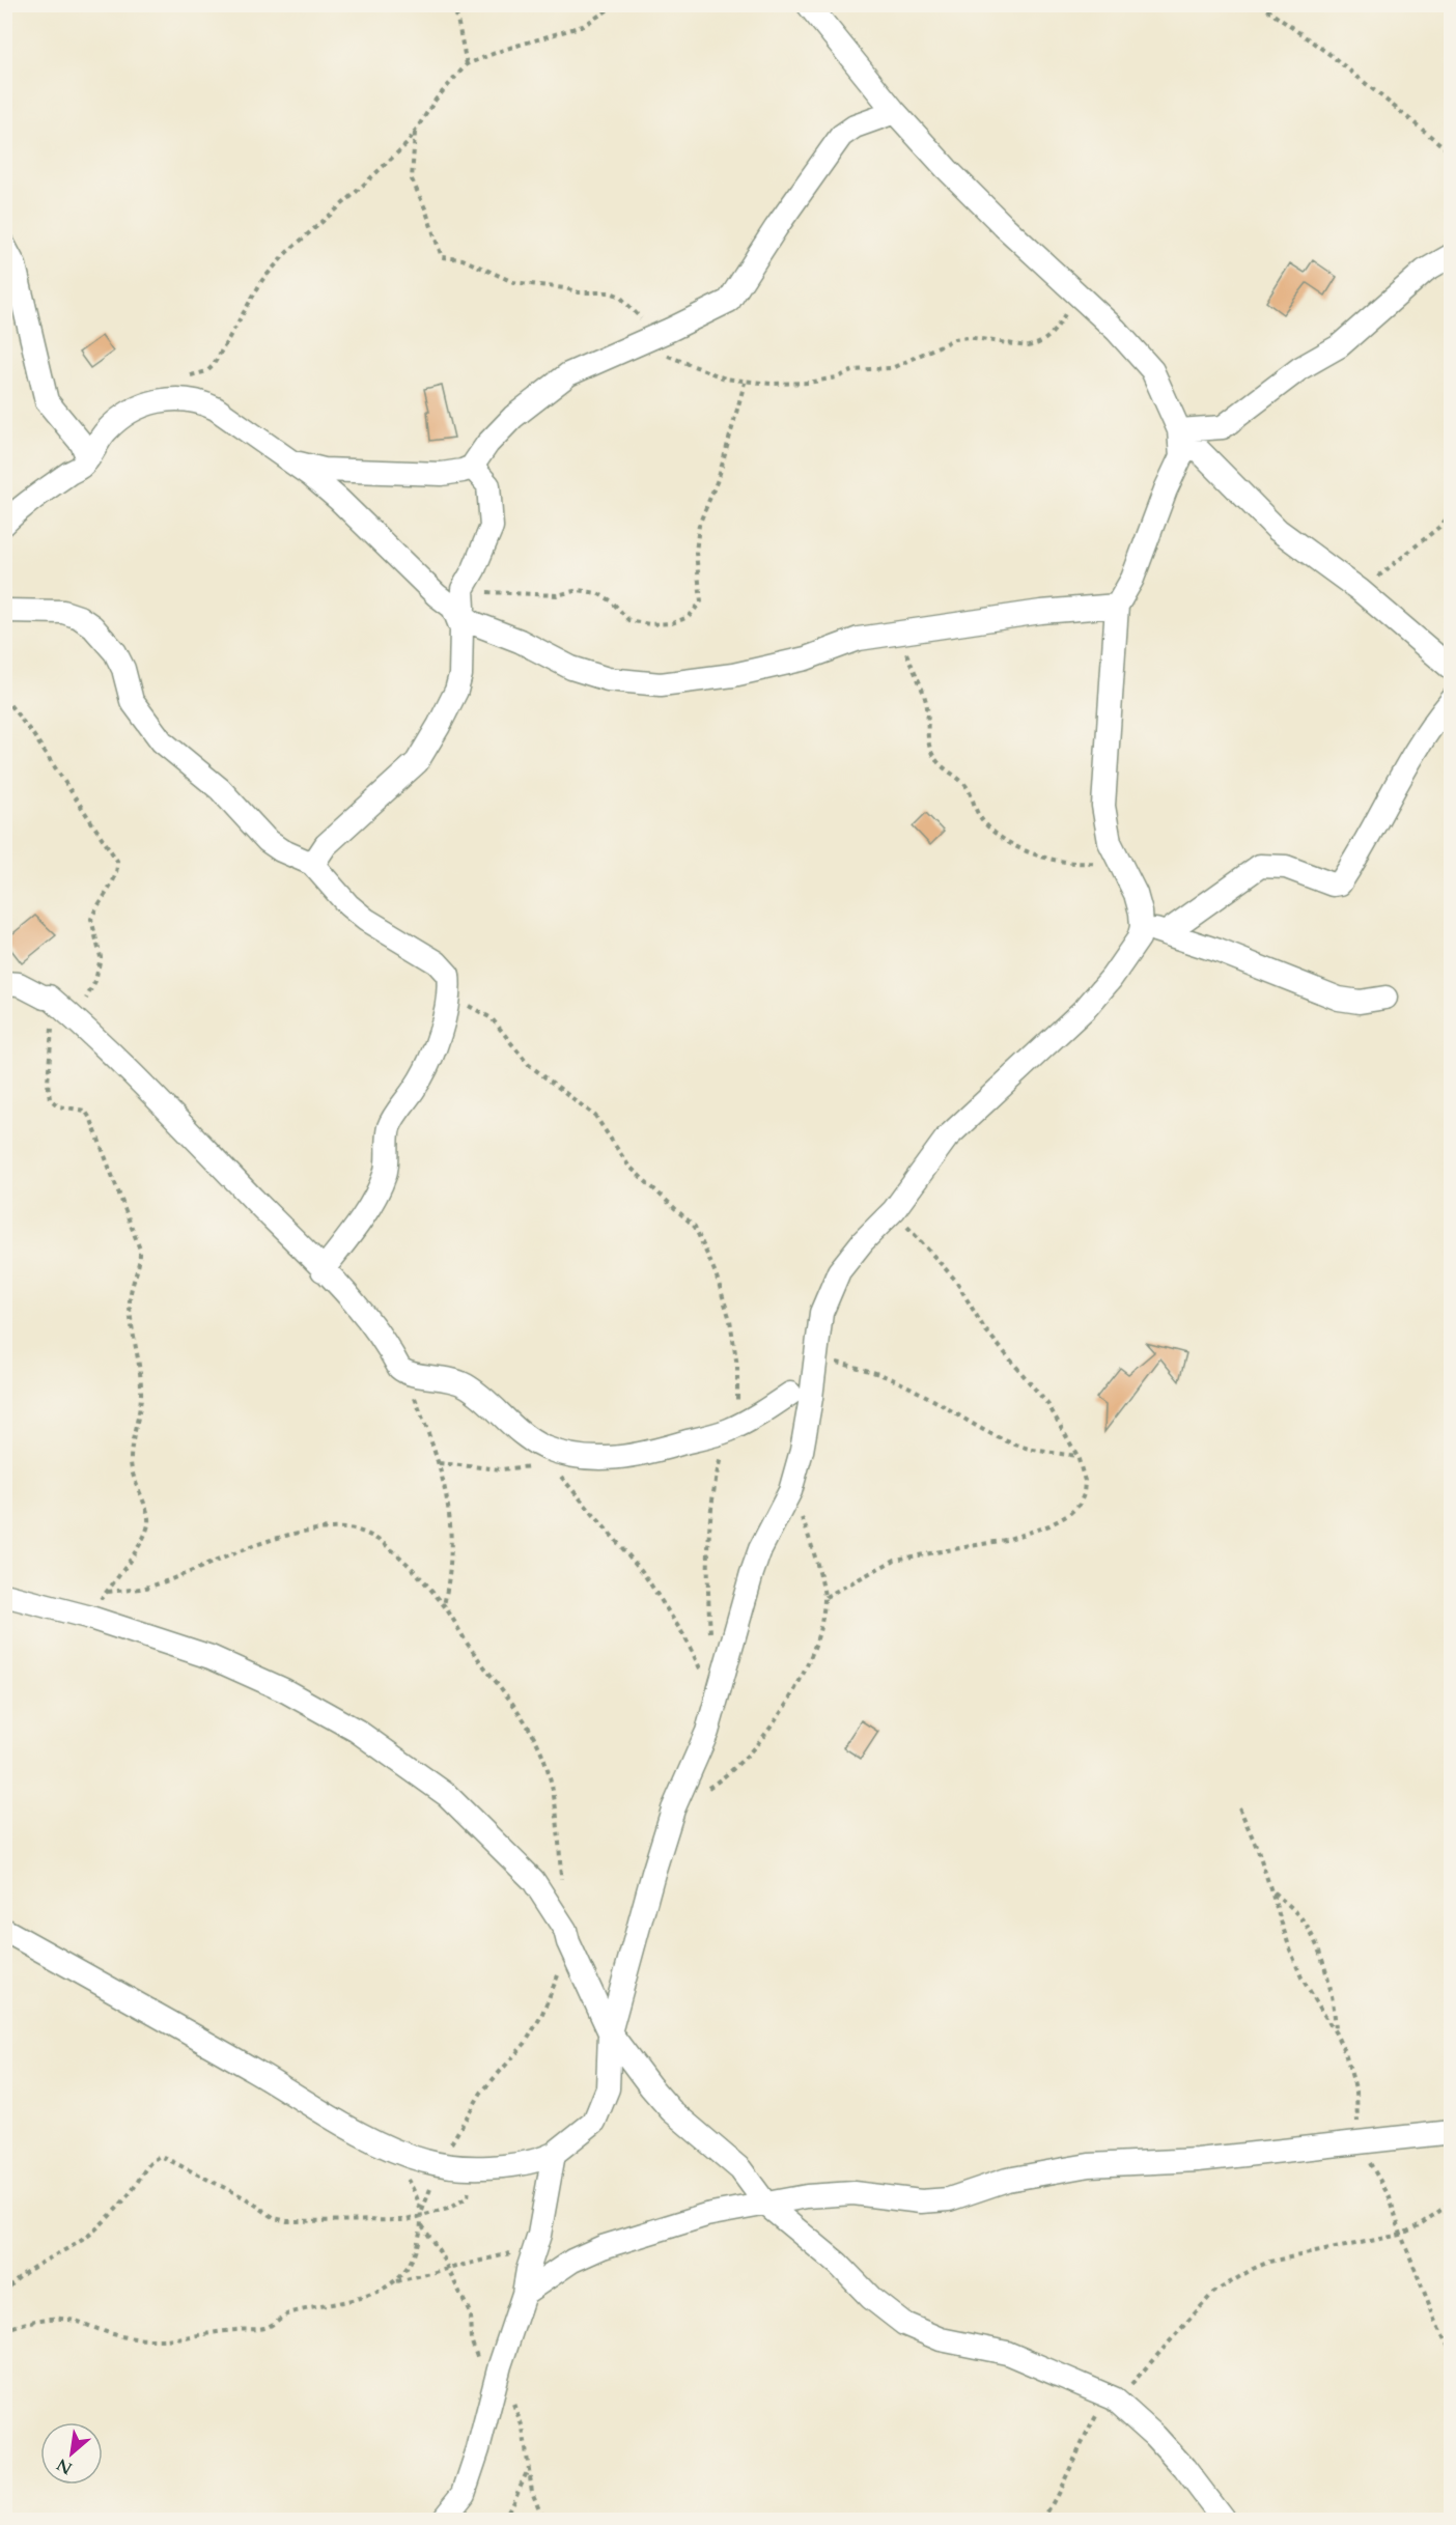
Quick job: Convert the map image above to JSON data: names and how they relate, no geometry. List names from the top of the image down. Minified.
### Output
{"north":"bottom left"}
